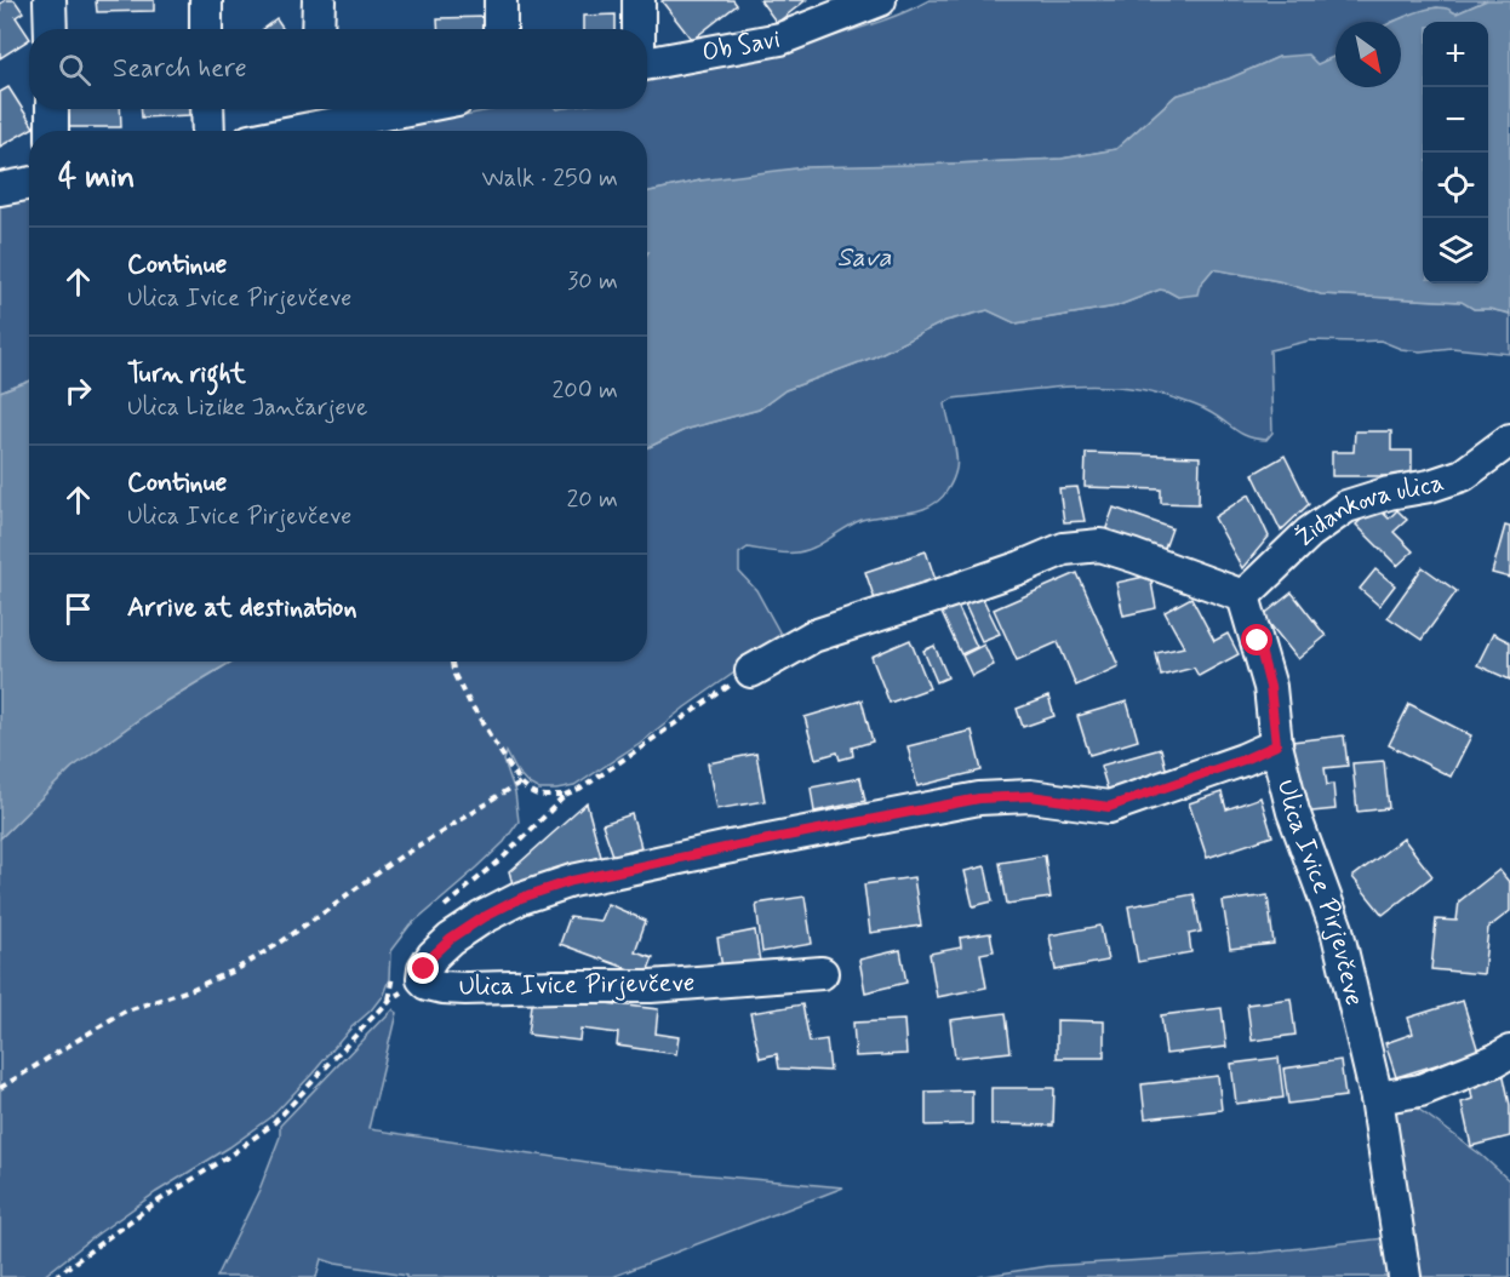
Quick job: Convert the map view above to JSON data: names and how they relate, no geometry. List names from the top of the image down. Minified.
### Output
{"streets":{"street":["Ob Savi","Židankova ulica","Ulica Ivice Pirjevčeve"]},"crossings":[["Židankova ulica","Ulica Ivice Pirjevčeve"]],"water":["Sava"],"north":"bottom right","page":{"map_buttons":["+","−"],"search":"Search here","heading":["4 min","Walk · 250 m"],"list":[["Continue","Ulica Ivice Pirjevčeve","30 m"],["Turn right","Ulica Lizike Jančarjeve","200 m"],["Continue","Ulica Ivice Pirjevčeve","20 m"],"Arrive at destination"]}}
